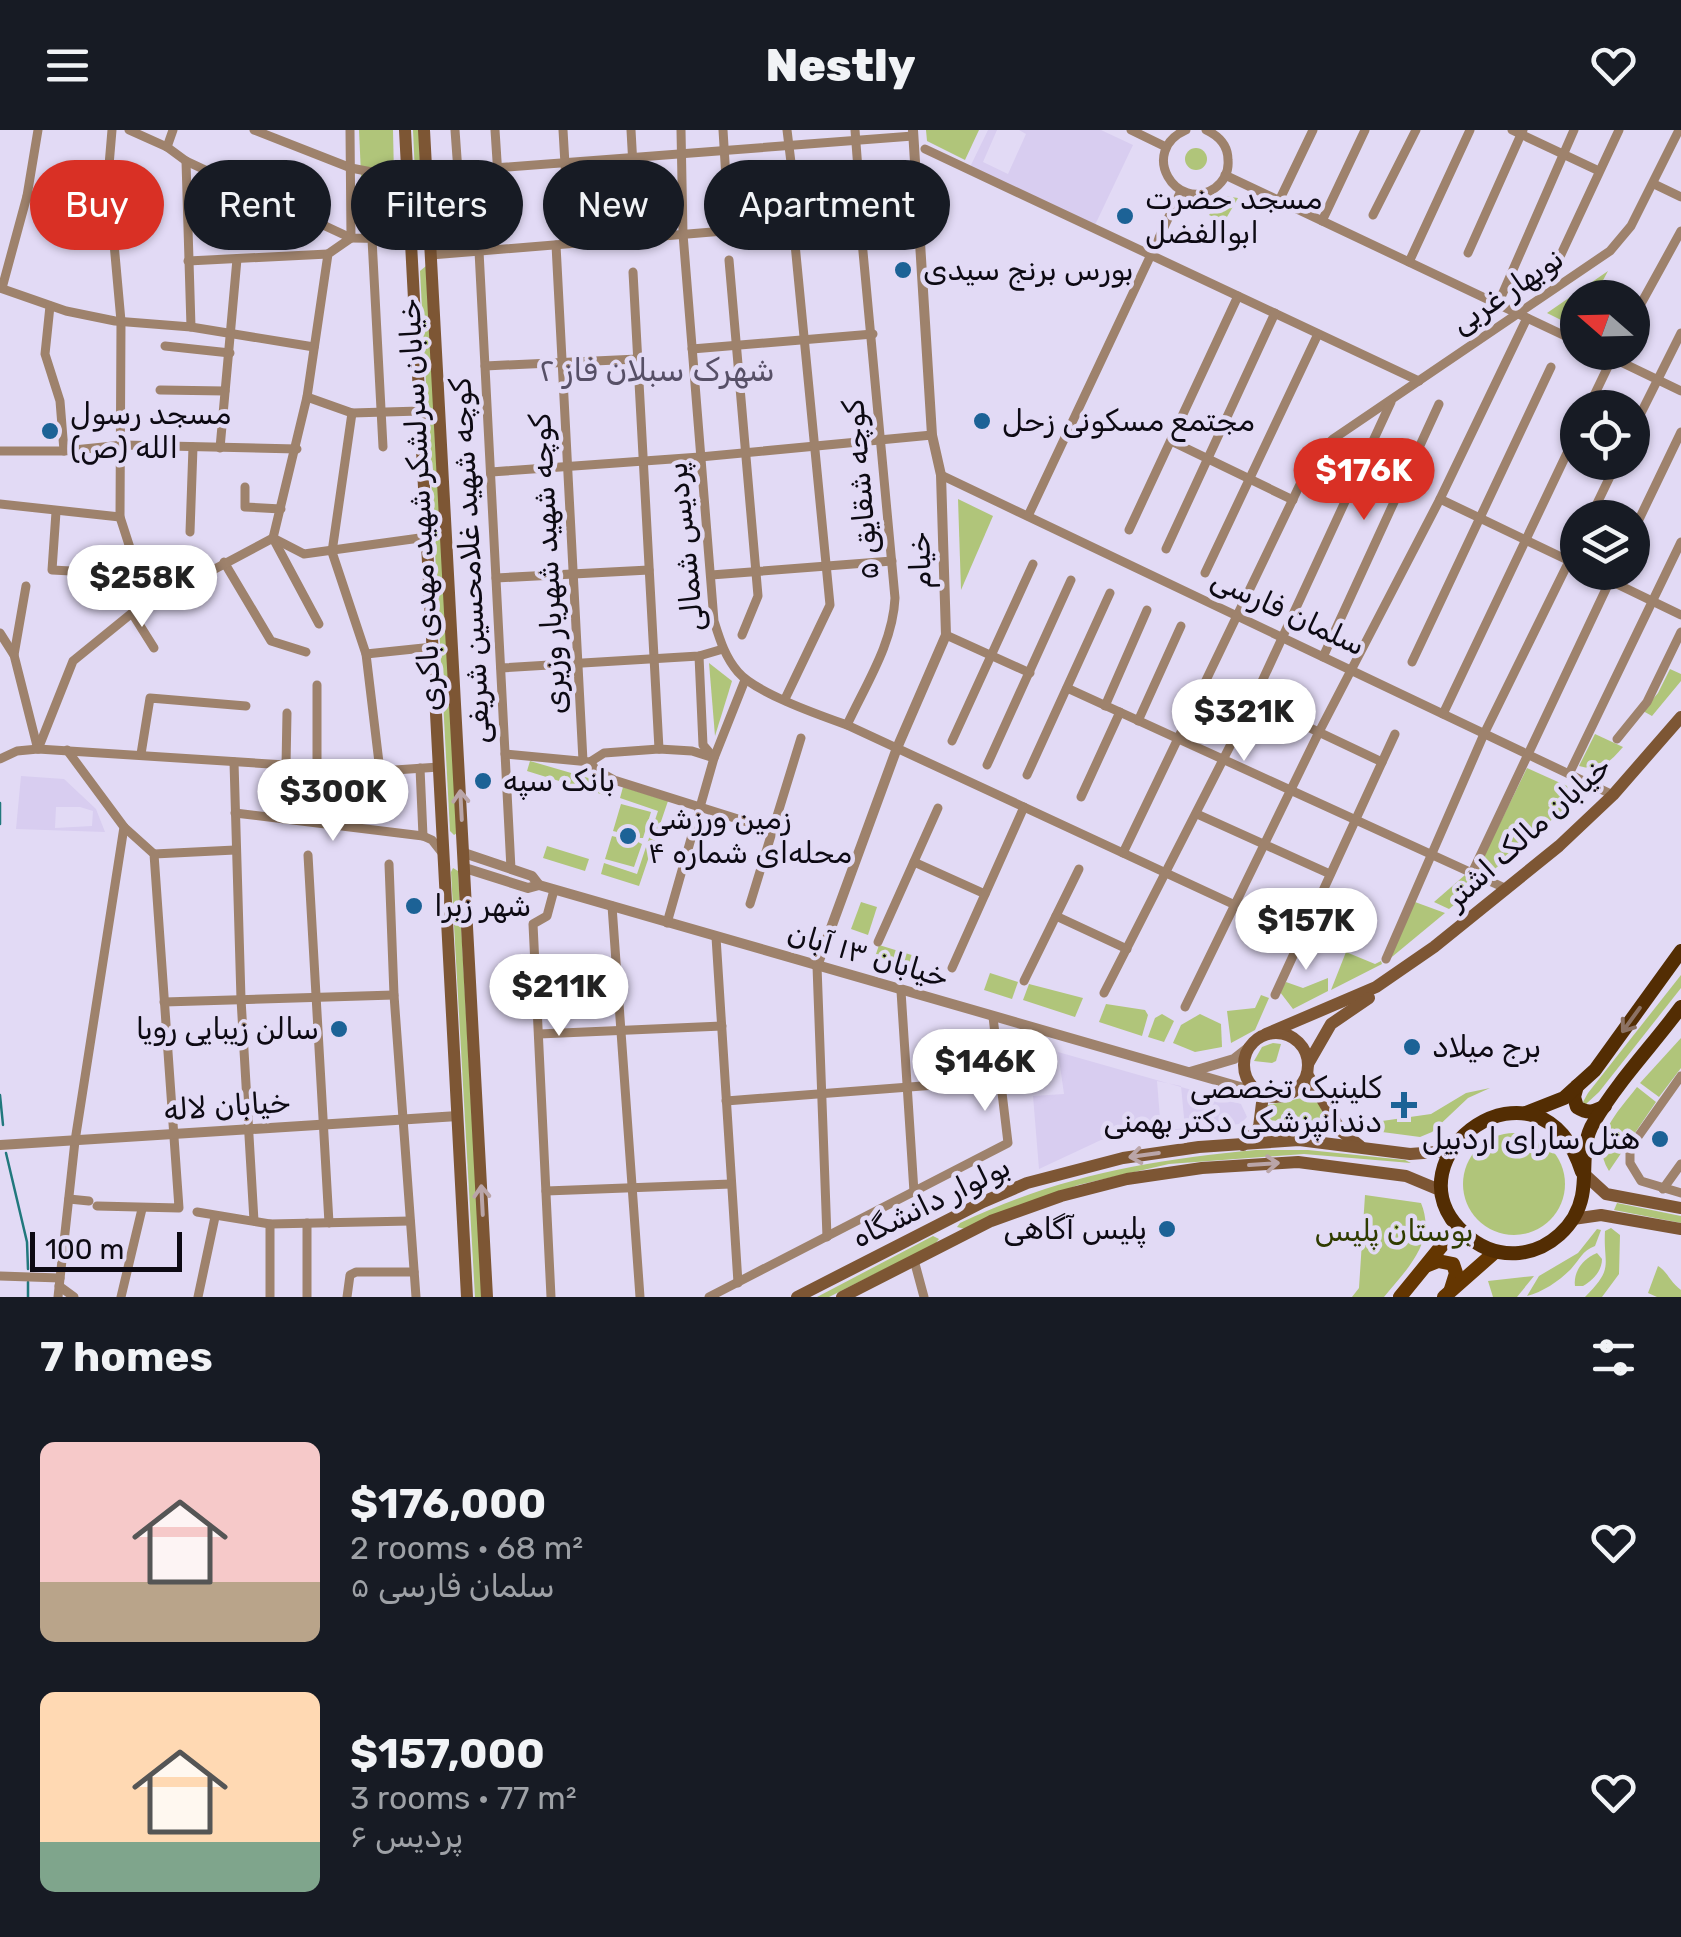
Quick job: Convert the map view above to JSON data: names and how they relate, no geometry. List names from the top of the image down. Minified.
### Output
{"streets":{"main road":["خیابان سرلشکر شهید مهدی باکری","خیابان مالک اشتر","بولوار دانشگاه"],"street":["نوبهار غربی","کوچه شقایق ۵","پردیس شمالی","خیام","کوچه شهید غلامحسین شریفی","کوچه شهید شهریار وزیری","سلمان فارسی","خیابان ۱۳ آبان","خیابان لاله"]},"crossings":[["کوچه شقایق ۵","پردیس شمالی"],["خیابان سرلشکر شهید مهدی باکری","خیابان ۱۳ آبان"],["خیابان سرلشکر شهید مهدی باکری","خیابان لاله"],["پردیس شمالی","خیام"],["خیام","سلمان فارسی"],["خیام","خیابان ۱۳ آبان"],["کوچه شهید غلامحسین شریفی","خیابان ۱۳ آبان"],["سلمان فارسی","خیابان مالک اشتر"],["خیابان مالک اشتر","خیابان ۱۳ آبان"]],"districts":["شهرک سبلان فاز ۲"],"parks":["بوستان پلیس"],"places":{"other":["مسجد حضرت ابوالفضل","بورس برنج سیدی","مجتمع مسکونی زحل","مسجد رسول الله (ص)","بانک سپه","زمین ورزشی محله‌ای شماره ۴","شهر زبرا","سالن زیبایی رویا","برج میلاد","هتل سارای اردبیل","پلیس آگاهی"],"health":["کلینیک تخصصی دندانپزشکی دکتر بهمنی"]},"scale_bar":"100 m","north":"left","page":{"header":"Nestly","chip":["Buy","Rent","Filters","New","Apartment"],"price":["$176K","$258K","$321K","$300K","$157K","$211K","$146K"],"scale":"100 m","heading":"7 homes","list":[{"name":"$176,000","note":"2 rooms · 68 m² · سلمان فارسی ۵"},{"name":"$157,000","note":"3 rooms · 77 m² · پردیس ۶"}]}}
